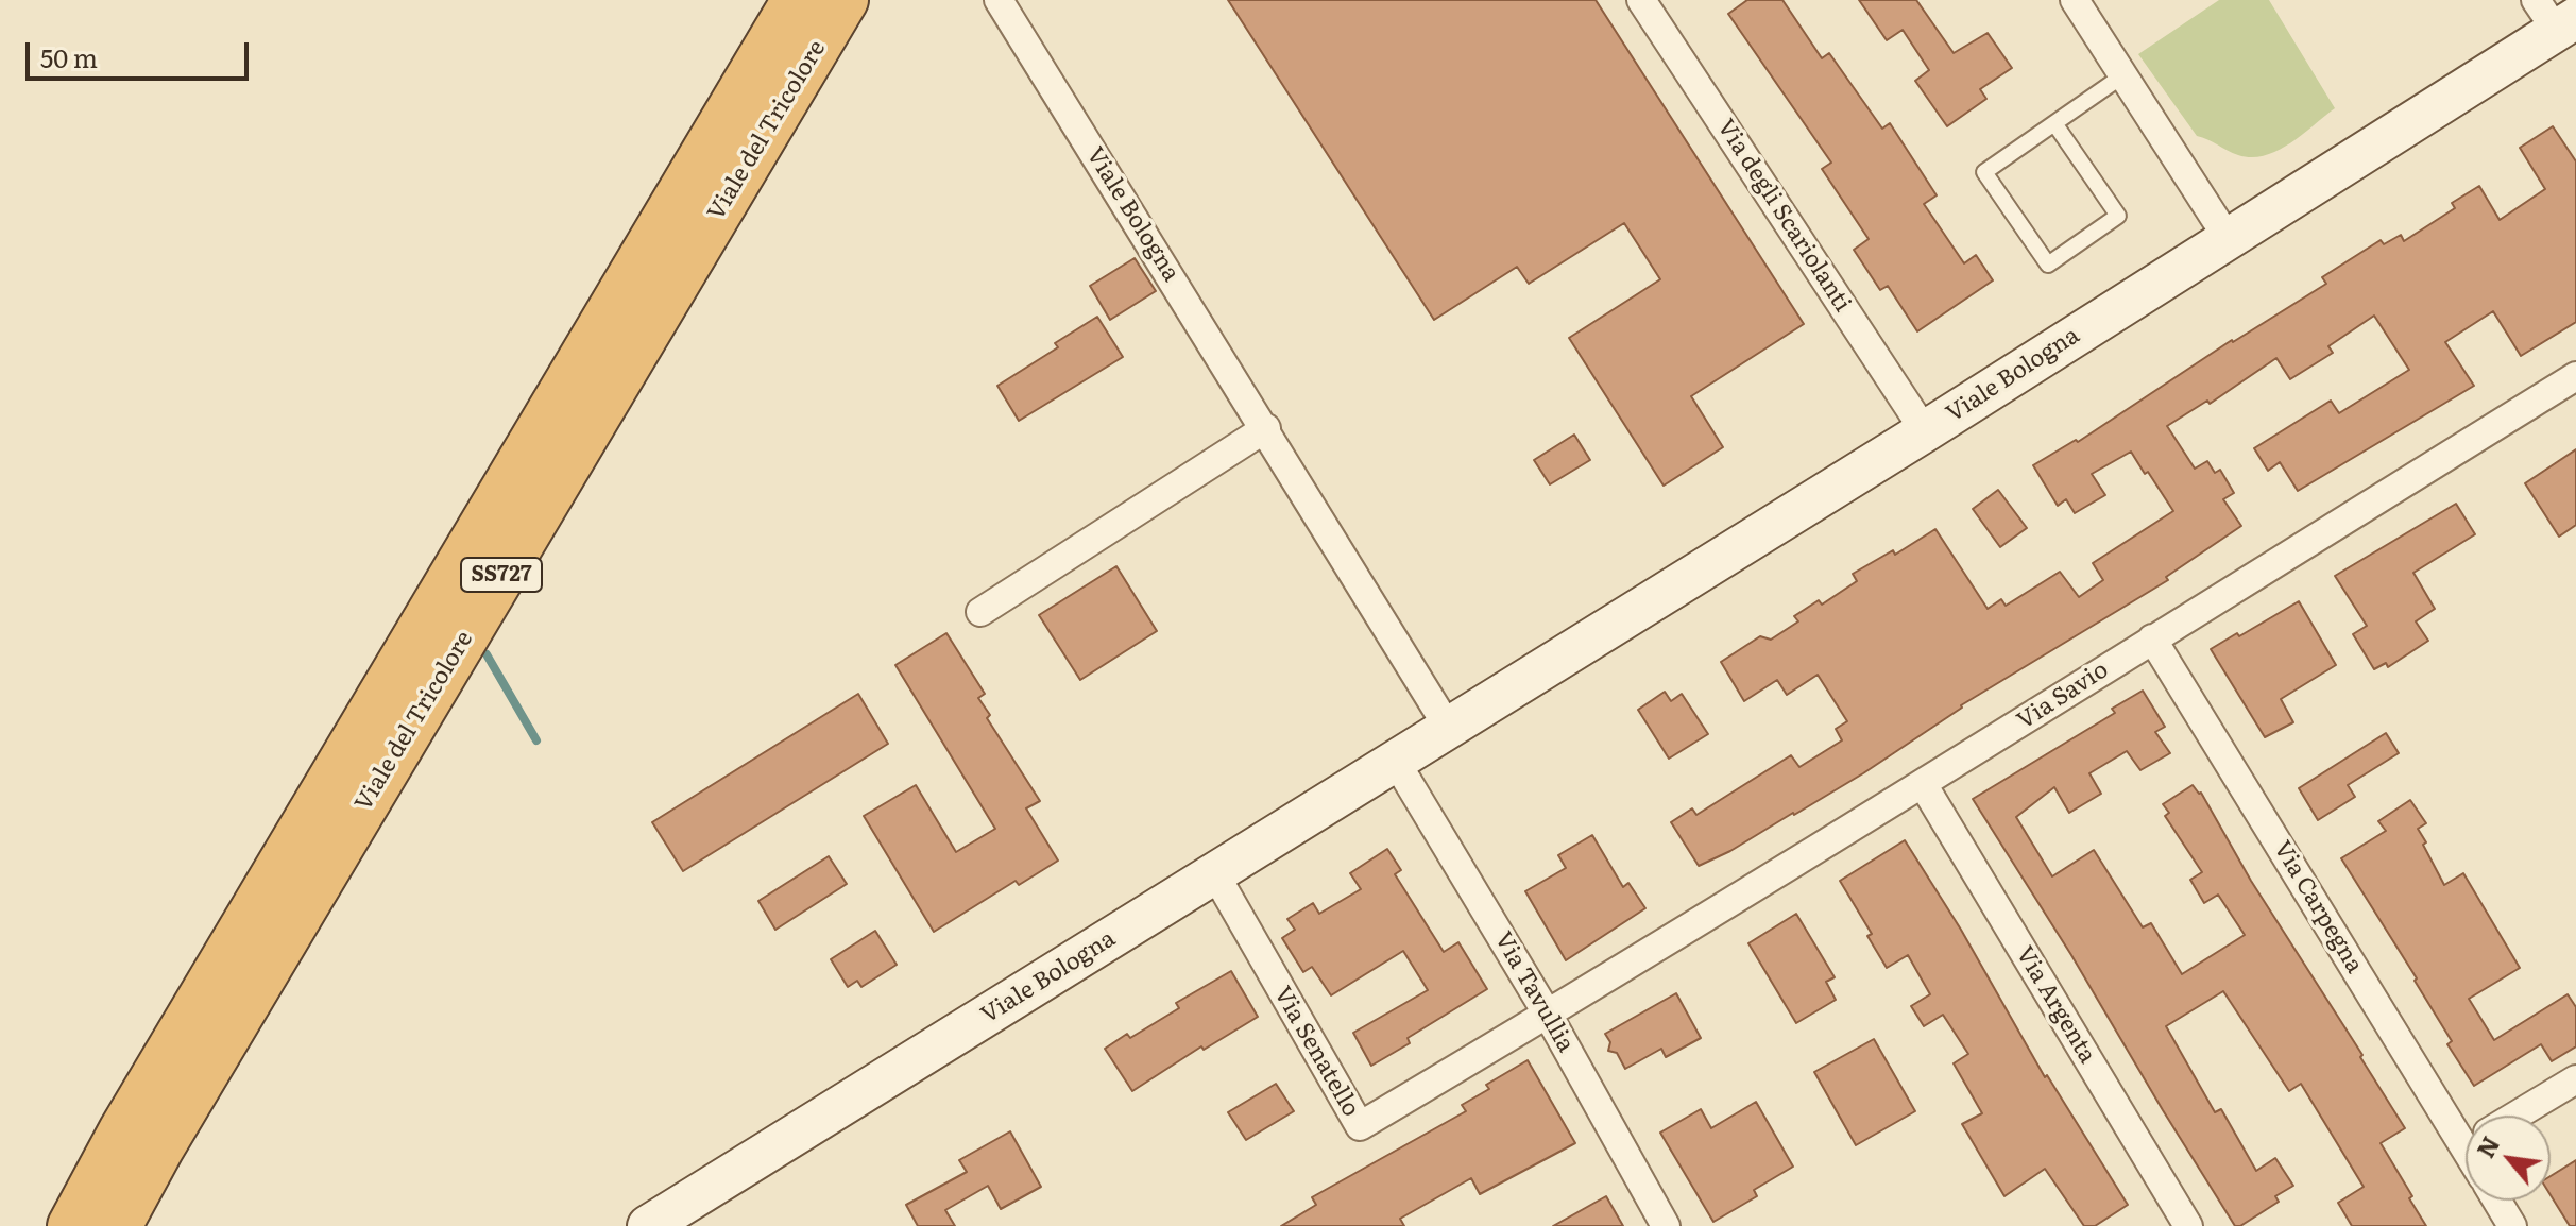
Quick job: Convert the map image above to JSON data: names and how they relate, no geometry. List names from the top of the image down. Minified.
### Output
{"streets":{"highway":["Viale del Tricolore","SS727"],"main road":["Viale Bologna"],"street":["Via degli Scariolanti","Via Savio","Via Carpegna","Via Tavullia","Via Argenta","Via Senatello"]},"crossings":[["Viale Bologna","Via degli Scariolanti"],["Viale Bologna","Via Tavullia"],["Viale Bologna","Via Senatello"],["Via Savio","Via Carpegna"],["Via Savio","Via Tavullia"],["Via Savio","Via Argenta"],["Via Savio","Via Senatello"],["Via Tavullia","Via Senatello"]],"scale_bar":"50 m","north":"top left"}
